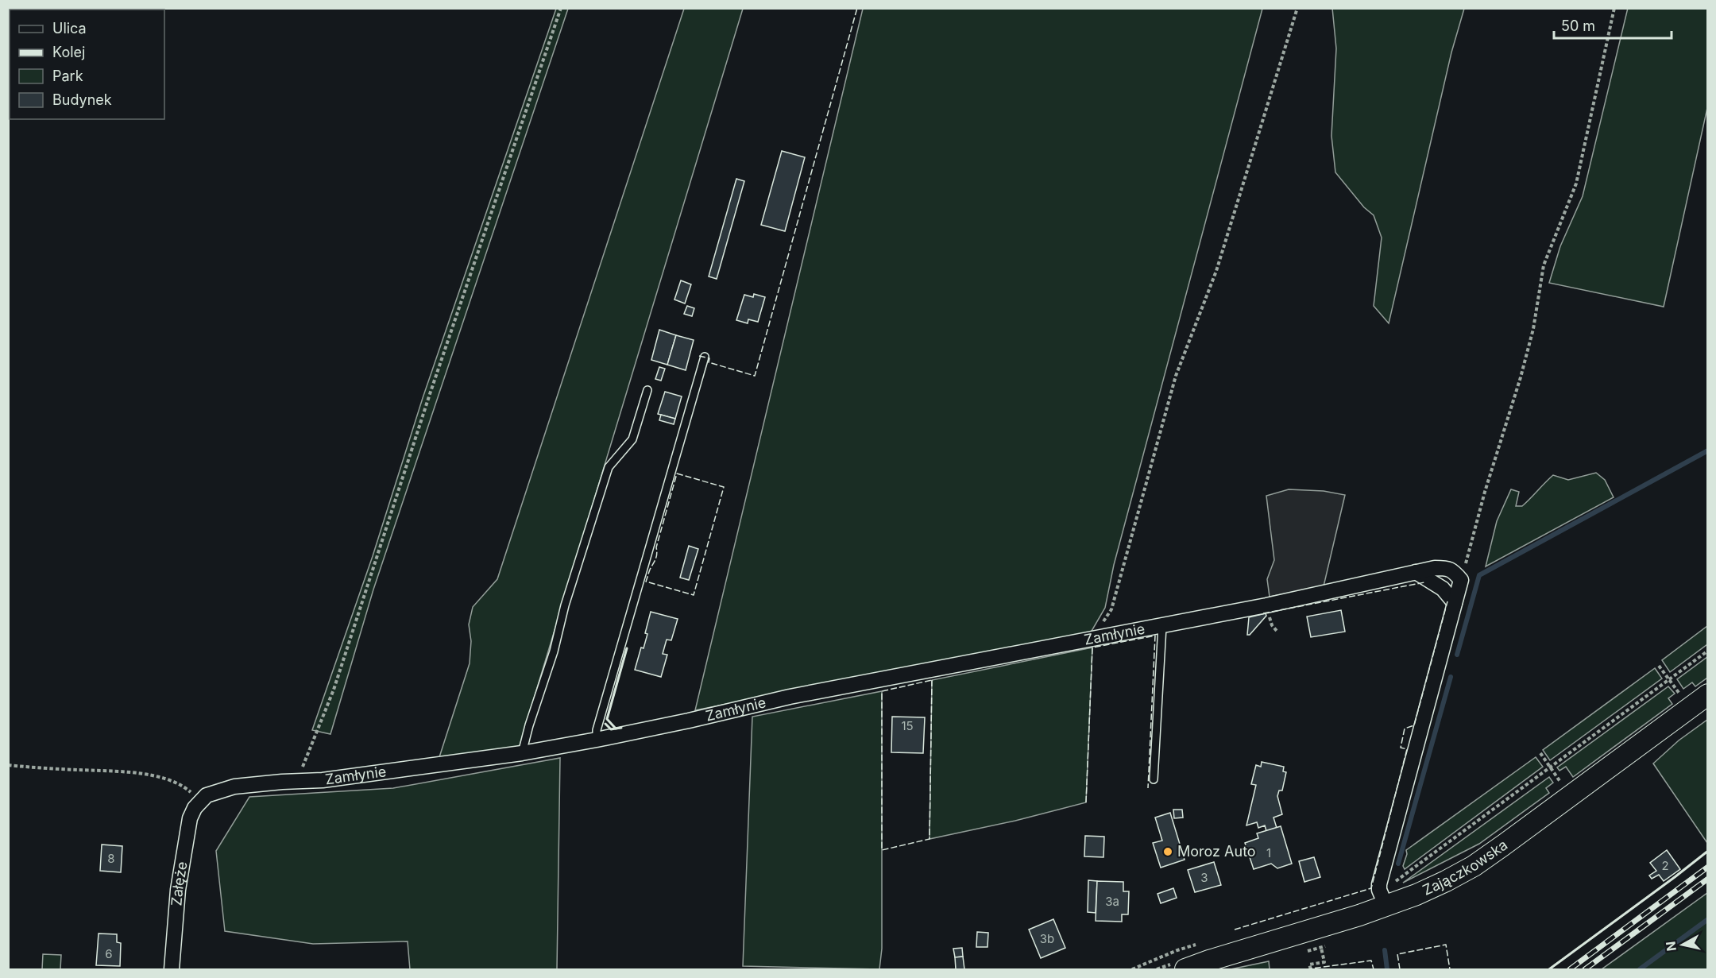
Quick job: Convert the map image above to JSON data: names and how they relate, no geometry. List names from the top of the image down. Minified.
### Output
{"streets":{"main road":["Zajączkowska"],"street":["Zamłynie","Załęże"]},"crossings":[["Zamłynie","Załęże"]],"places":["Moroz Auto"],"house_numbers":["15","1","8","2","3","3a","3b","6"],"legend":["Ulica","Kolej","Park","Budynek"],"scale_bar":"50 m","north":"left"}
